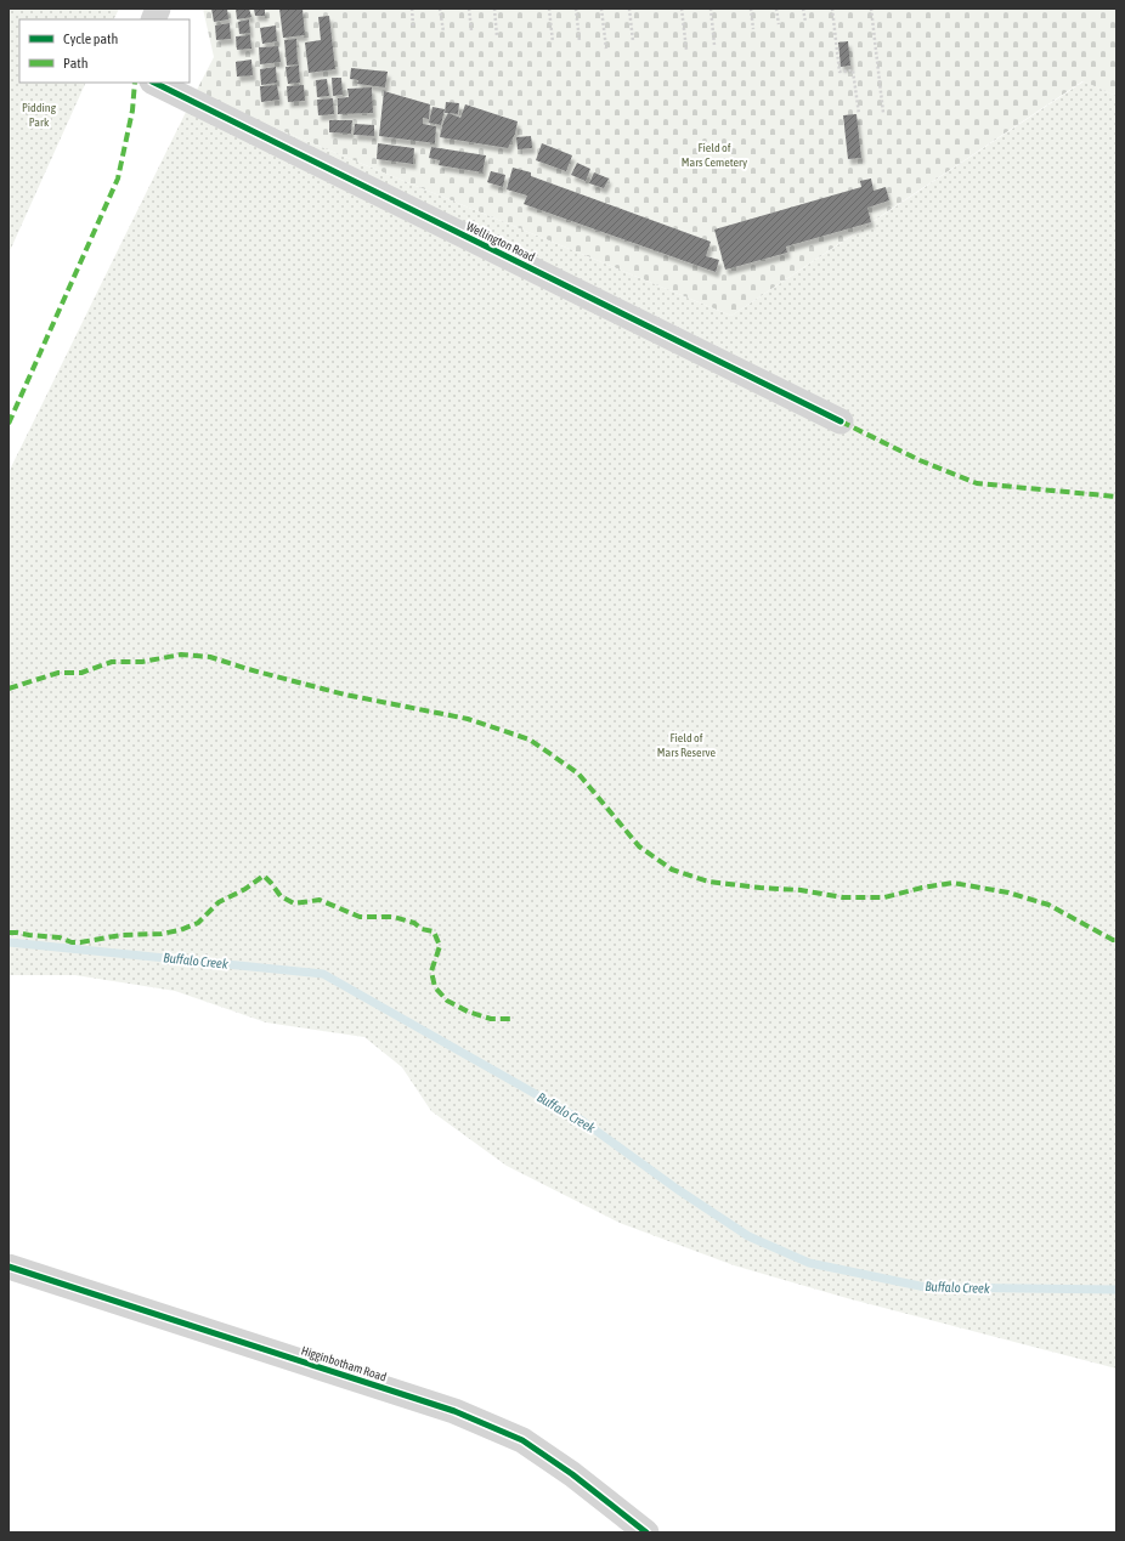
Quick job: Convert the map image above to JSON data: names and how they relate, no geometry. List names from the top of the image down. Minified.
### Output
{"streets":{"street":["Wellington Road","Higginbotham Road"]},"water":["Buffalo Creek"],"parks":["Pidding Park","Field of Mars Cemetery","Field of Mars Reserve"],"legend":["Cycle path","Path"]}
